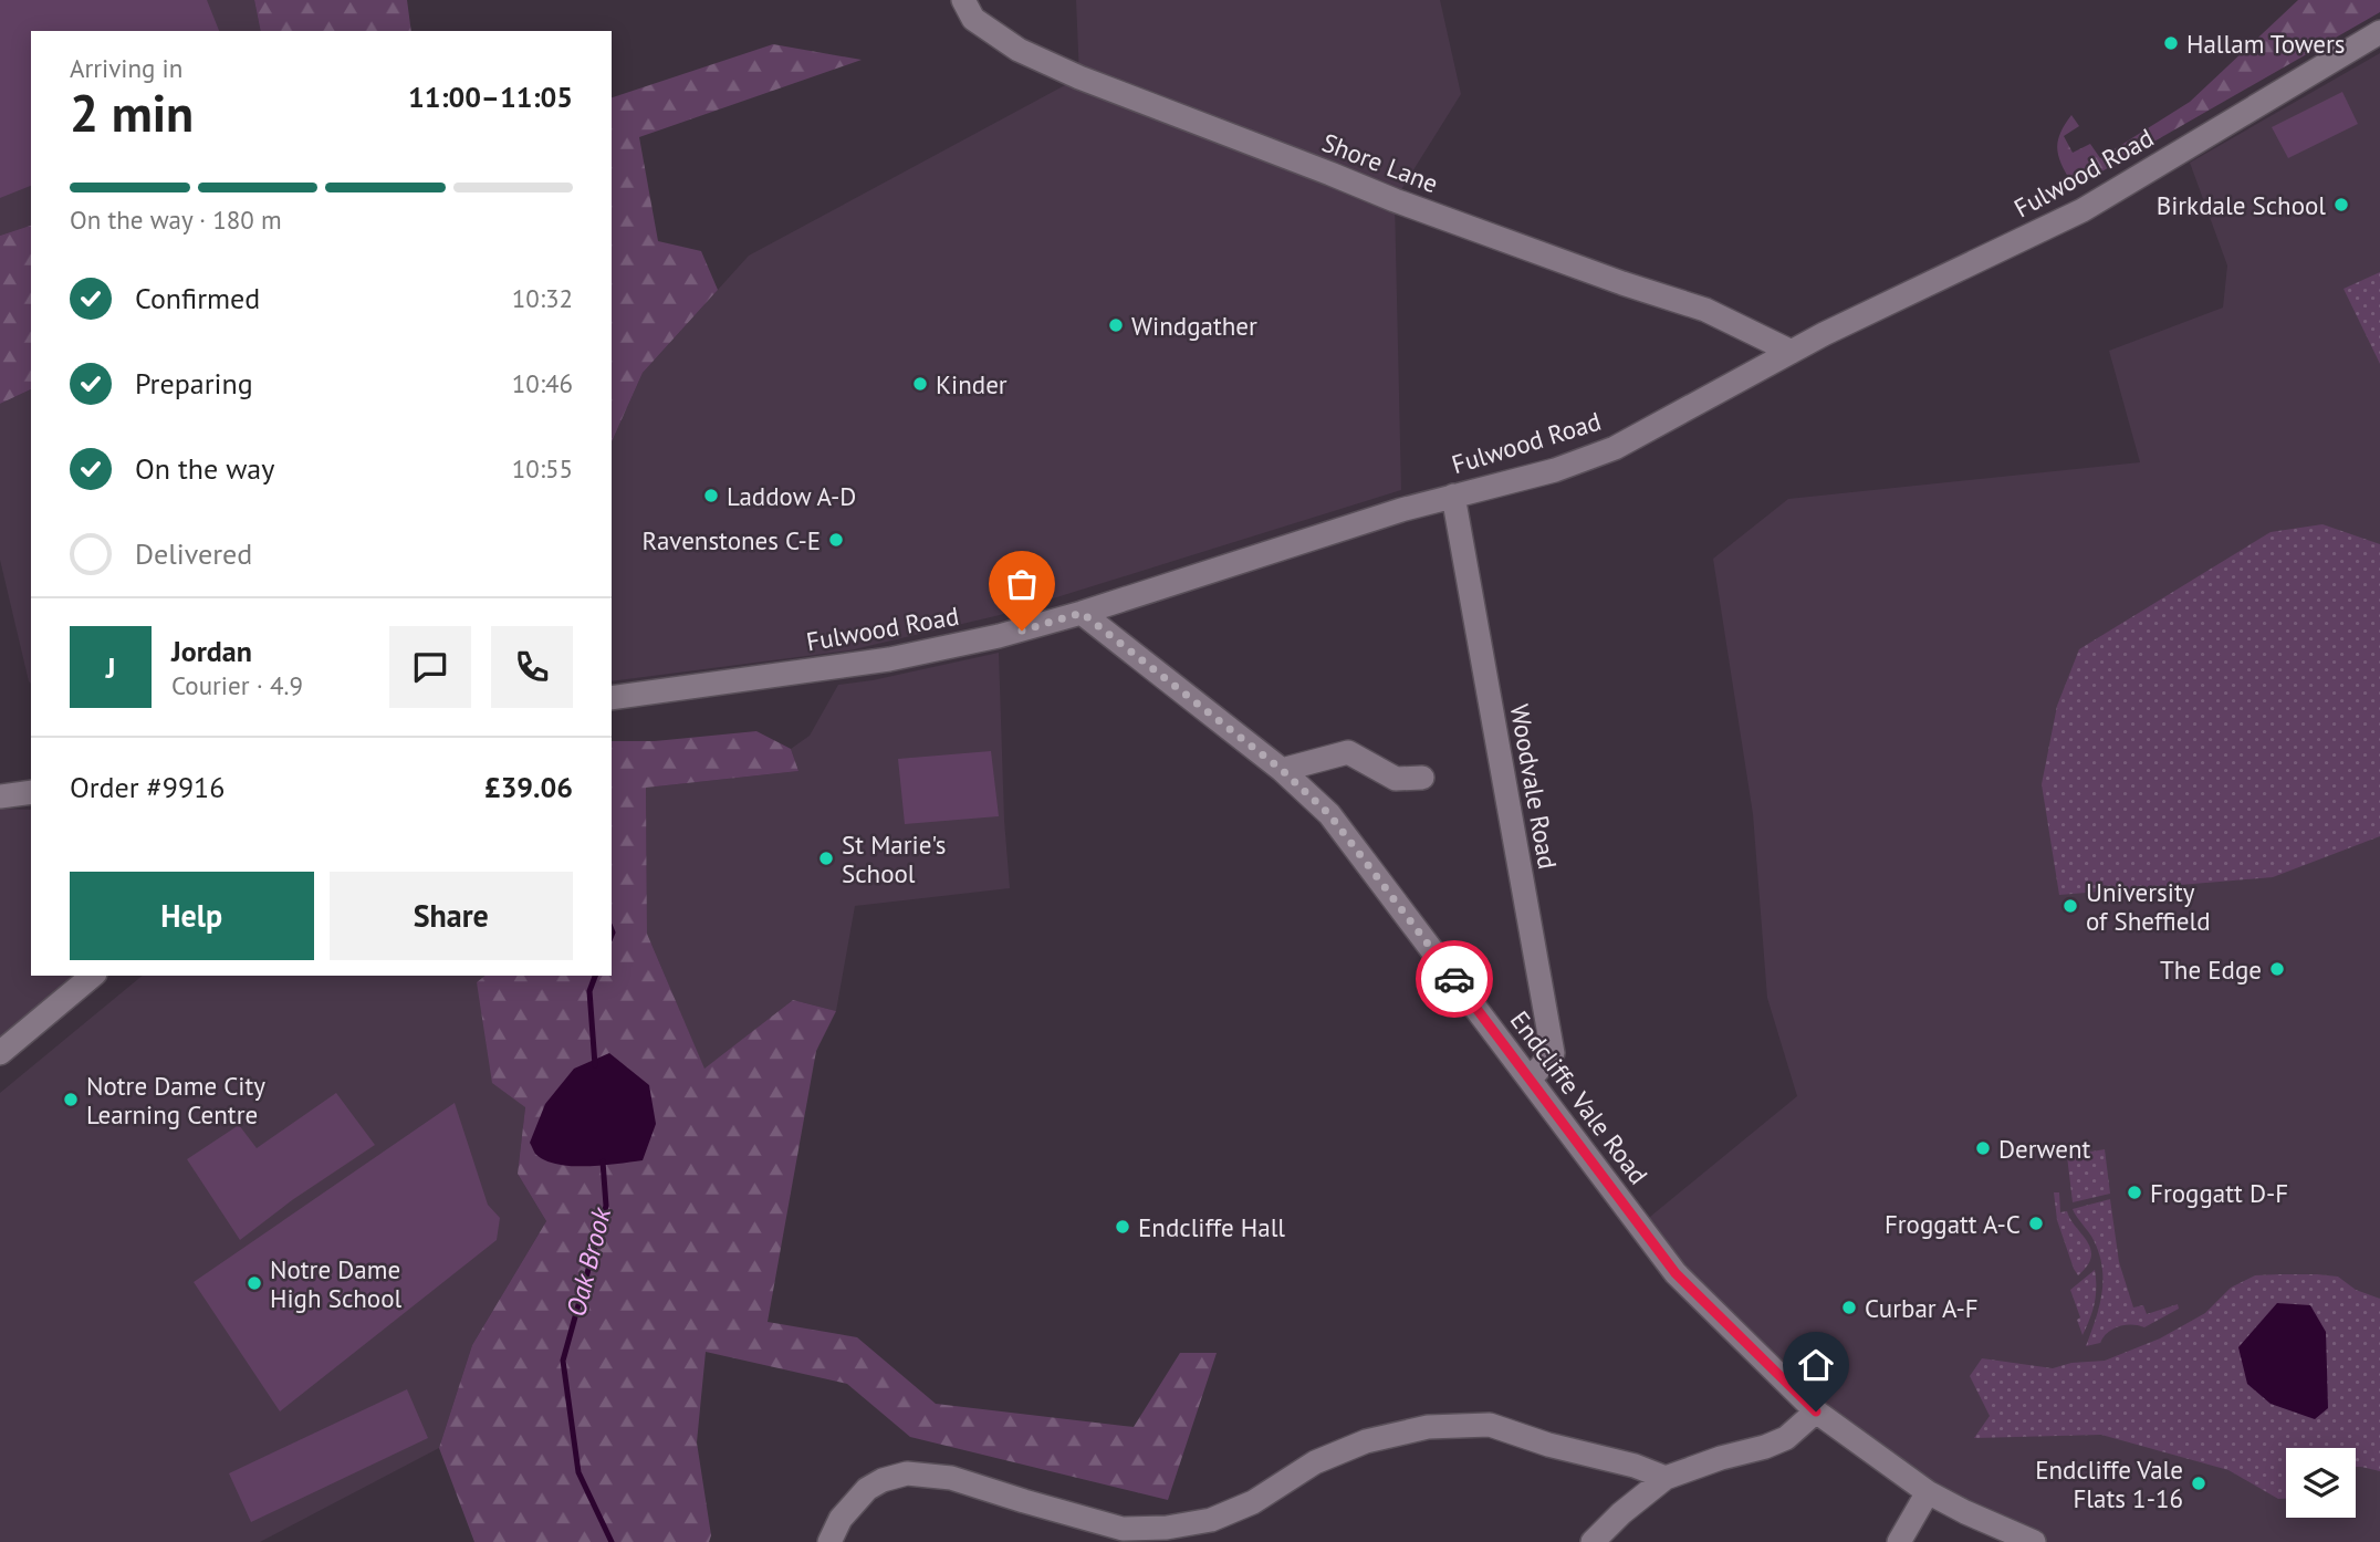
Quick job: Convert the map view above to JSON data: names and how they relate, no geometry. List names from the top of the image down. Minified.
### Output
{"streets":{"street":["Shore Lane","Fulwood Road","Woodvale Road","Endcliffe Vale Road"]},"crossings":[["Shore Lane","Fulwood Road"],["Fulwood Road","Woodvale Road"],["Fulwood Road","Endcliffe Vale Road"],["Woodvale Road","Endcliffe Vale Road"]],"water":["Oak Brook"],"places":["Hallam Towers","Birkdale School","Windgather","Kinder","Laddow A-D","Ravenstones C-E","St Marie's School","University of Sheffield","The Edge","Notre Dame City Learning Centre","Derwent","Froggatt D-F","Froggatt A-C","Endcliffe Hall","Notre Dame High School","Curbar A-F","Endcliffe Vale Flats 1-16"],"page":{"heading":["2 min","Arriving in","11:00–11:05"],"panel":["Jordan","Courier · 4.9","Order #9916","£39.06"],"bar":"On the way · 180 m","list":[["Confirmed","10:32"],["Preparing","10:46"],["On the way","10:55"],"Delivered"],"round":"J","buttons":["Help","Share"]}}
